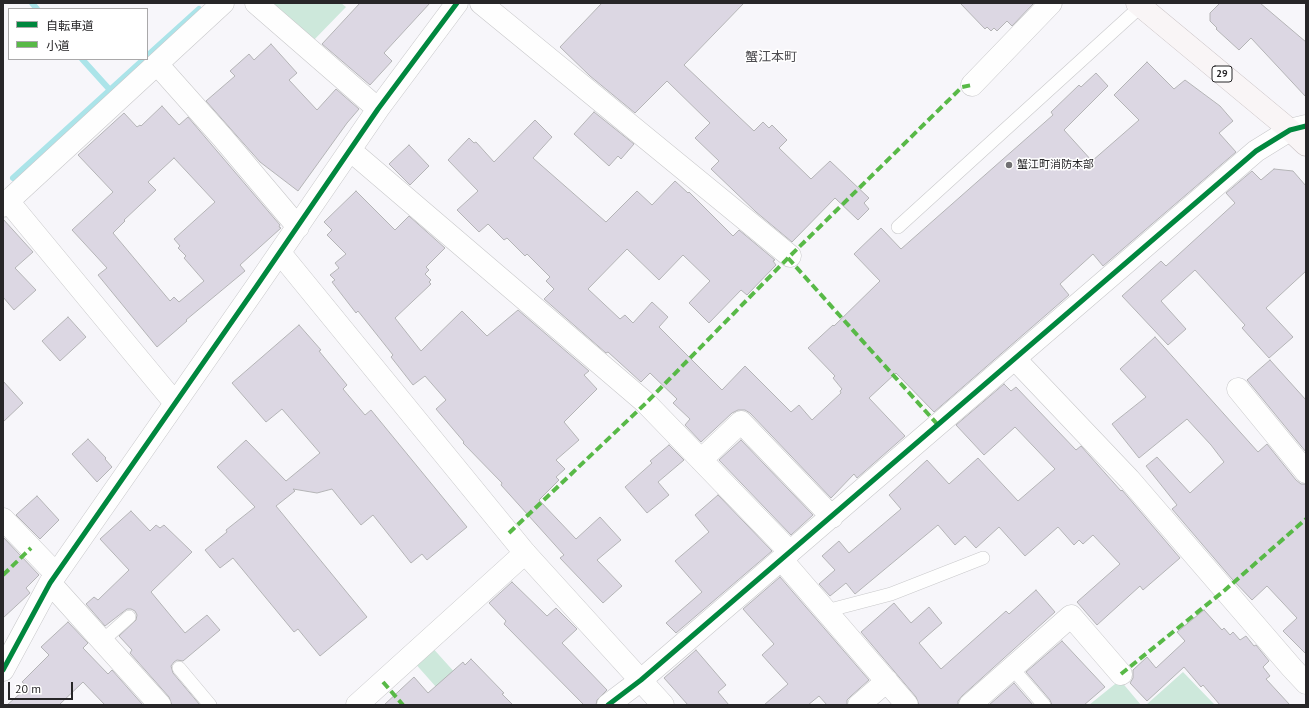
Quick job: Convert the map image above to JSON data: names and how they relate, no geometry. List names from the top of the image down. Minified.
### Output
{"streets":{"main road":["29"]},"districts":["蟹江本町"],"places":["蟹江町消防本部"],"legend":["自転車道","小道"],"scale_bar":"20 m"}
